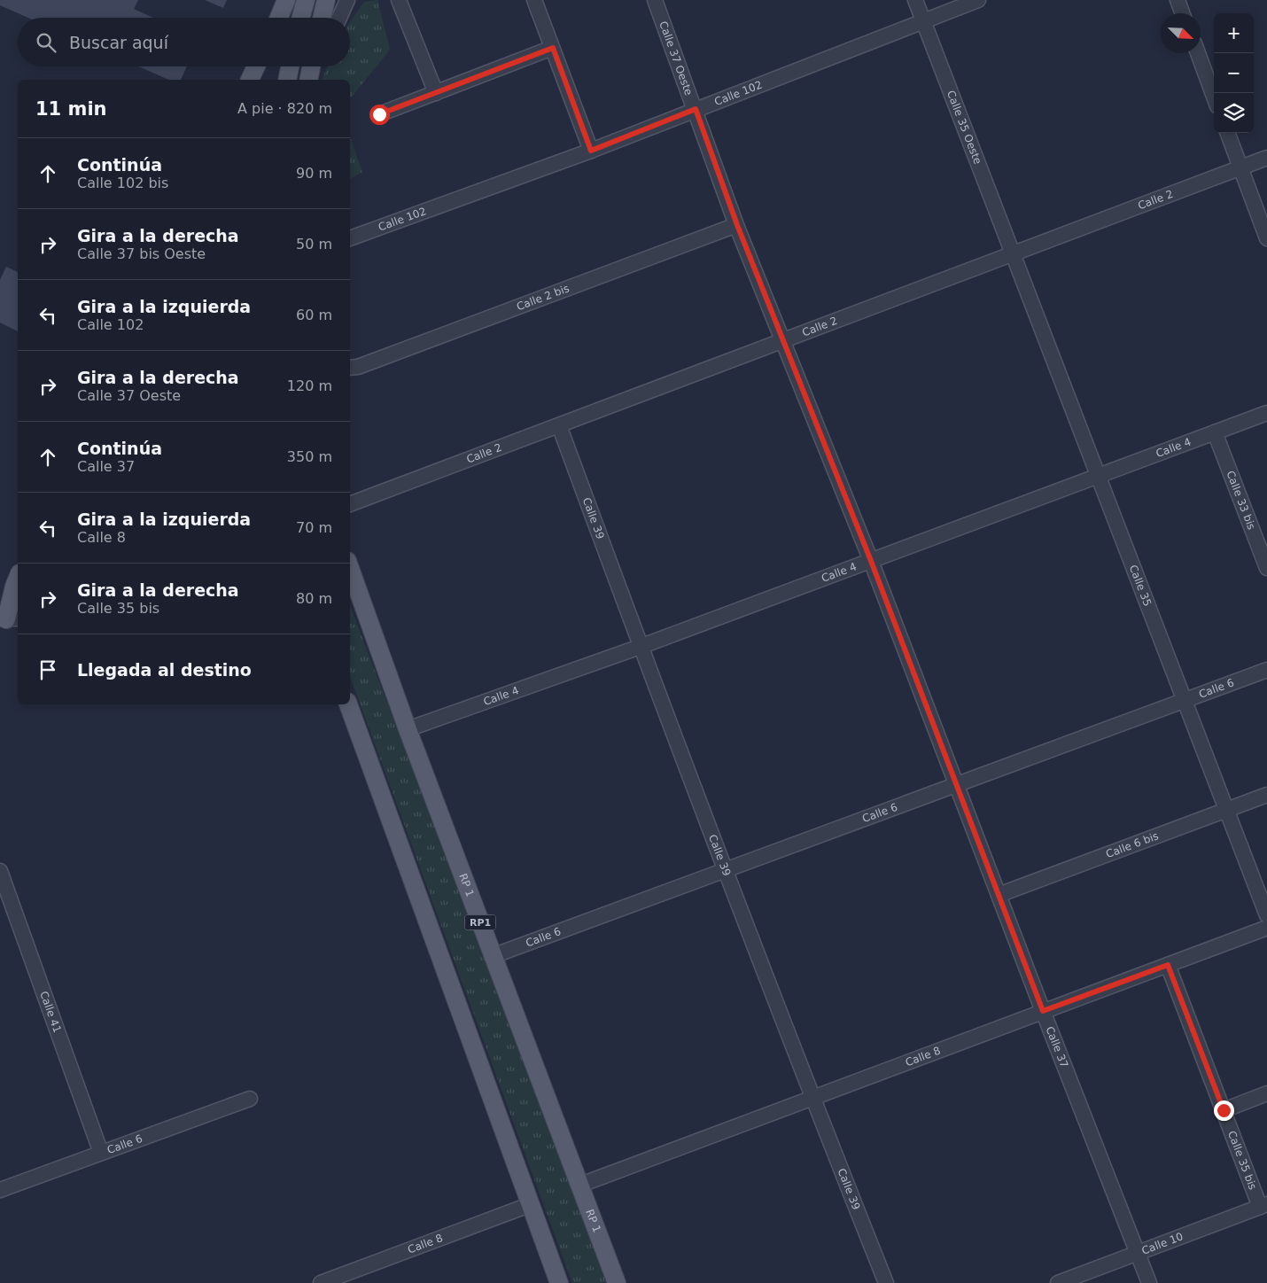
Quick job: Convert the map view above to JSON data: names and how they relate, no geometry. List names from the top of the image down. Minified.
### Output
{"streets":{"main road":["RP 1","RP1"],"street":["Calle 37 Oeste","Calle 102","Calle 35 Oeste","Calle 2","Calle 2 bis","Calle 4","Calle 33 bis","Calle 39","Calle 35","Calle 6","Calle 6 bis","Calle 41","Calle 37","Calle 8","Calle 35 bis","Calle 10"]},"crossings":[["Calle 37 Oeste","Calle 102"],["Calle 37 Oeste","Calle 2"],["Calle 37 Oeste","Calle 2 bis"],["Calle 37 Oeste","Calle 37"],["Calle 102","Calle 35 Oeste"],["Calle 35 Oeste","Calle 2"],["Calle 35 Oeste","Calle 35"],["Calle 2","Calle 39"],["Calle 2","Calle 35"],["Calle 2","Calle 37"],["Calle 4","Calle 33 bis"],["Calle 4","Calle 39"],["Calle 4","Calle 35"],["Calle 4","RP 1"],["Calle 4","Calle 37"],["Calle 39","Calle 6"],["Calle 39","Calle 8"],["Calle 35","Calle 6"],["Calle 35","Calle 6 bis"],["Calle 6","RP 1"],["Calle 6","Calle 41"],["Calle 6","Calle 37"],["Calle 6 bis","Calle 37"],["RP 1","Calle 8"],["Calle 37","Calle 8"],["Calle 37","Calle 10"],["Calle 8","Calle 35 bis"],["Calle 35 bis","Calle 10"]],"north":"bottom right","page":{"map_buttons":["+","−"],"search":"Buscar aquí","heading":["11 min","A pie · 820 m"],"list":[["Continúa","Calle 102 bis","90 m"],["Gira a la derecha","Calle 37 bis Oeste","50 m"],["Gira a la izquierda","Calle 102","60 m"],["Gira a la derecha","Calle 37 Oeste","120 m"],["Continúa","Calle 37","350 m"],["Gira a la izquierda","Calle 8","70 m"],["Gira a la derecha","Calle 35 bis","80 m"],"Llegada al destino"]}}
